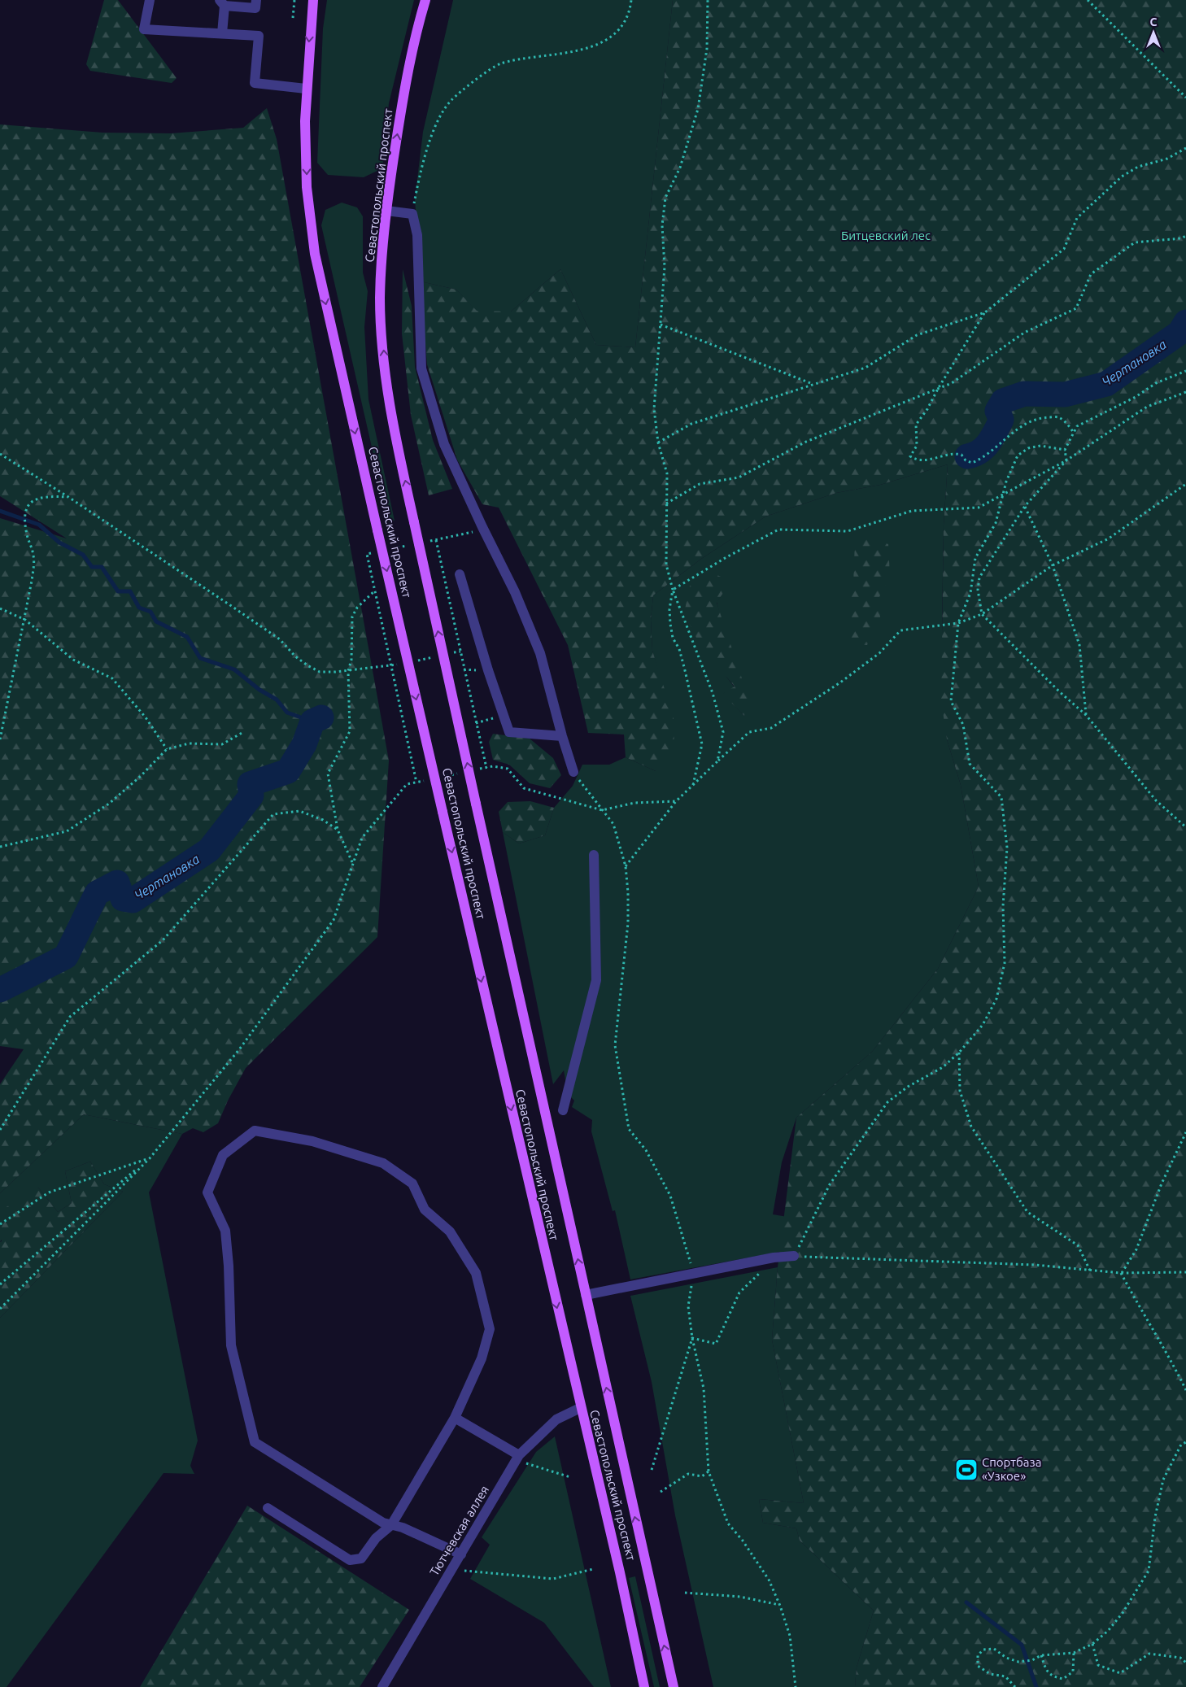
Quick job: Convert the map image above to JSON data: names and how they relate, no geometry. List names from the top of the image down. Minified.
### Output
{"streets":{"main road":["Севастопольский проспект"],"street":["Тютчевская аллея"]},"crossings":[["Севастопольский проспект","Тютчевская аллея"]],"water":["Чертановка"],"parks":["Битцевский лес"],"places":{"sports":["Спортбаза «Узкое»"]},"north":"top"}
